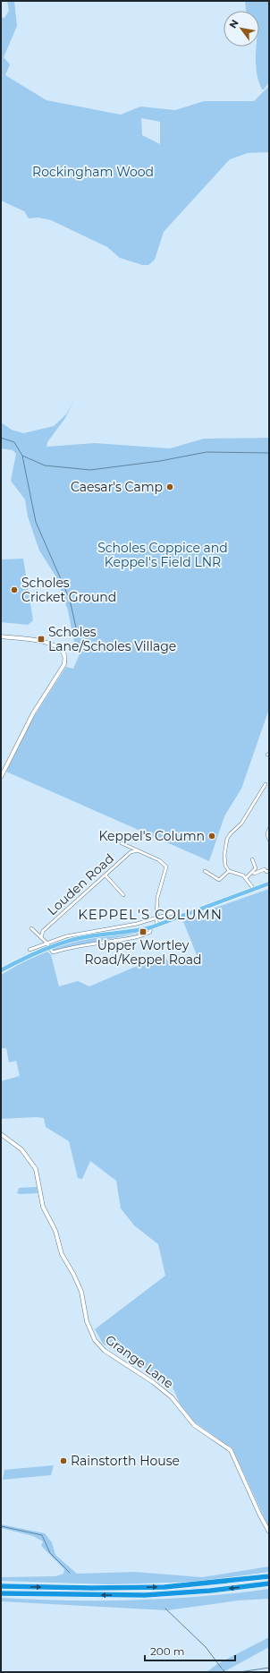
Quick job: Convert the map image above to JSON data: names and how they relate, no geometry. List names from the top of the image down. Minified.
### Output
{"streets":{"street":["Louden Road","Grange Lane"]},"districts":["KEPPEL'S COLUMN"],"parks":["Rockingham Wood","Scholes Coppice and Keppel's Field LNR"],"places":{"other":["Caesar's Camp","Scholes Cricket Ground","Keppel's Column","Rainstorth House"],"transit":["Scholes Lane/Scholes Village","Upper Wortley Road/Keppel Road"]},"scale_bar":"200 m","north":"top left"}
